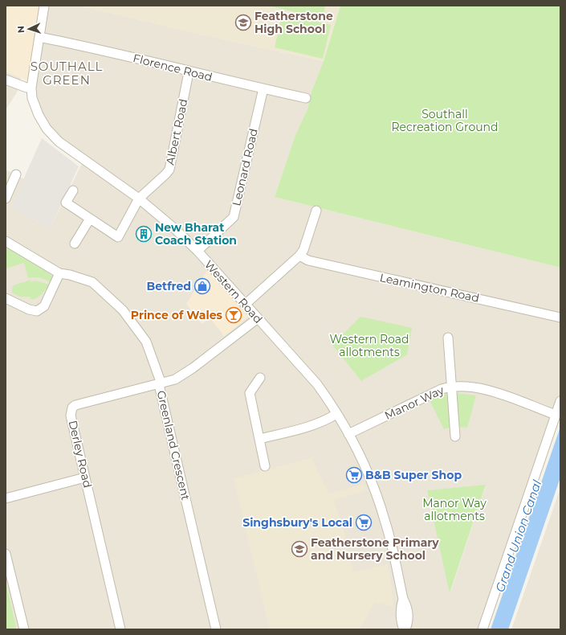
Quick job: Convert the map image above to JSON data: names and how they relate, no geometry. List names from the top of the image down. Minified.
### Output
{"streets":{"street":["Florence Road","Albert Road","Leonard Road","Leamington Road","Western Road","Manor Way","Greenland Crescent","Derley Road"]},"crossings":[["Florence Road","Albert Road"],["Florence Road","Leonard Road"],["Florence Road","Western Road"],["Albert Road","Western Road"],["Leonard Road","Western Road"],["Western Road","Manor Way"],["Western Road","Derley Road"],["Greenland Crescent","Derley Road"]],"districts":["SOUTHALL GREEN"],"water":["Grand Union Canal"],"parks":["Southall Recreation Ground","Western Road allotments","Manor Way allotments"],"places":{"school or university":["Featherstone High School","Featherstone Primary and Nursery School"],"building":["New Bharat Coach Station"],"shop":["Betfred"],"bar":["Prince of Wales"],"supermarket":["B&B Super Shop","Singhsbury's Local"]},"north":"left"}
